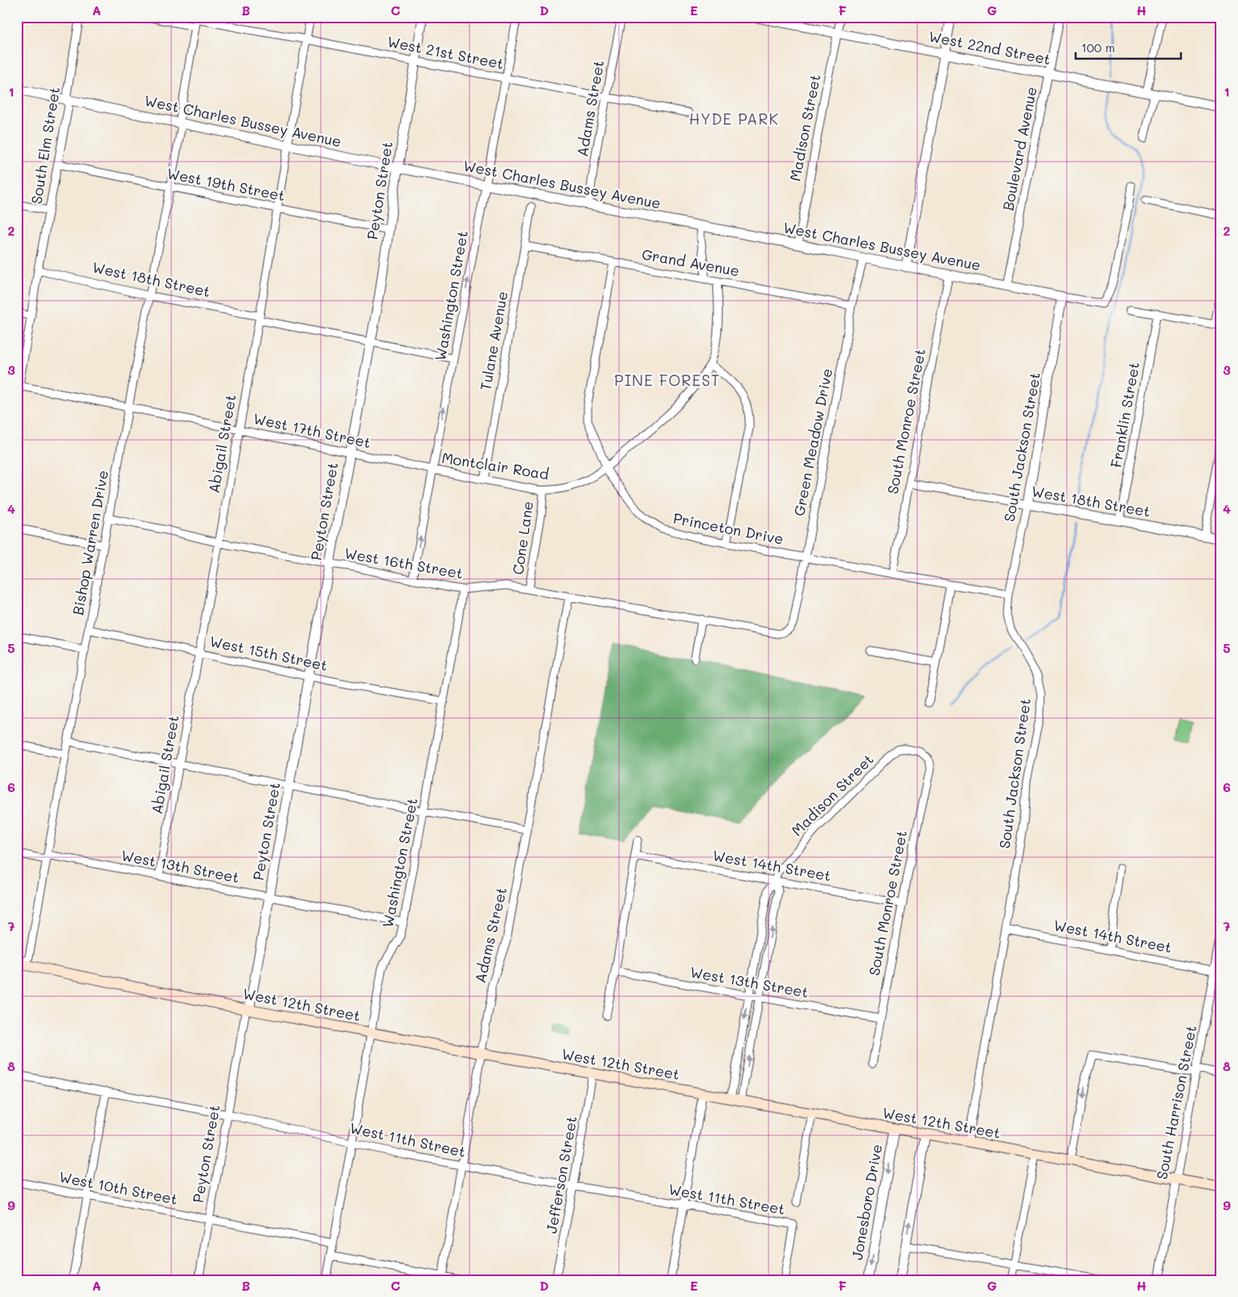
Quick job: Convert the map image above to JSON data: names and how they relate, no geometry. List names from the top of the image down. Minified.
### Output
{"streets":{"main road":["West 12th Street"],"street":["West 22nd Street","West 21st Street","Adams Street","West Charles Bussey Avenue","Madison Street","South Elm Street","Boulevard Avenue","West 19th Street","Peyton Street","Grand Avenue","West 18th Street","Washington Street","Tulane Avenue","Franklin Street","South Monroe Street","West 17th Street","Green Meadow Drive","Abigail Street","South Jackson Street","Montclair Road","Princeton Drive","Cone Lane","Bishop Warren Drive","West 16th Street","West 15th Street","West 14th Street","West 13th Street","South Harrison Street","West 11th Street","Jefferson Street","West 10th Street","Jonesboro Drive"]},"crossings":[["West 22nd Street","Madison Street"],["West 22nd Street","Boulevard Avenue"],["West 21st Street","Adams Street"],["West 21st Street","Peyton Street"],["West 21st Street","Washington Street"],["West 21st Street","Abigail Street"],["West 21st Street","Bishop Warren Drive"],["Adams Street","West Charles Bussey Avenue"],["Adams Street","West 16th Street"],["Adams Street","West 12th Street"],["Adams Street","West 11th Street"],["West Charles Bussey Avenue","Madison Street"],["West Charles Bussey Avenue","South Elm Street"],["West Charles Bussey Avenue","Boulevard Avenue"],["West Charles Bussey Avenue","Peyton Street"],["West Charles Bussey Avenue","Washington Street"],["West Charles Bussey Avenue","South Monroe Street"],["West Charles Bussey Avenue","Green Meadow Drive"],["West Charles Bussey Avenue","Abigail Street"],["West Charles Bussey Avenue","South Jackson Street"],["West Charles Bussey Avenue","Bishop Warren Drive"],["Madison Street","South Monroe Street"],["Madison Street","West 14th Street"],["Madison Street","West 13th Street"],["Madison Street","West 12th Street"],["South Elm Street","West 19th Street"],["South Elm Street","West 18th Street"],["South Elm Street","West 17th Street"],["West 19th Street","Peyton Street"],["West 19th Street","Abigail Street"],["West 19th Street","Bishop Warren Drive"],["Peyton Street","West 18th Street"],["Peyton Street","West 17th Street"],["Peyton Street","West 16th Street"],["Peyton Street","West 15th Street"],["Peyton Street","West 13th Street"],["Peyton Street","West 12th Street"],["Peyton Street","West 11th Street"],["Peyton Street","West 10th Street"],["Grand Avenue","Tulane Avenue"],["Grand Avenue","Green Meadow Drive"],["Grand Avenue","Montclair Road"],["Grand Avenue","Princeton Drive"],["West 18th Street","Washington Street"],["West 18th Street","Franklin Street"],["West 18th Street","South Monroe Street"],["West 18th Street","Abigail Street"],["West 18th Street","South Jackson Street"],["West 18th Street","Bishop Warren Drive"],["Washington Street","West 17th Street"],["Washington Street","Montclair Road"],["Washington Street","West 16th Street"],["Washington Street","West 15th Street"],["Washington Street","West 13th Street"],["Washington Street","West 12th Street"],["Washington Street","West 11th Street"],["Washington Street","West 10th Street"],["Tulane Avenue","Montclair Road"],["South Monroe Street","Princeton Drive"],["South Monroe Street","West 14th Street"],["South Monroe Street","West 13th Street"],["West 17th Street","Abigail Street"],["West 17th Street","Montclair Road"],["West 17th Street","Bishop Warren Drive"],["Green Meadow Drive","Princeton Drive"],["Green Meadow Drive","West 16th Street"],["Abigail Street","West 16th Street"],["Abigail Street","West 15th Street"],["Abigail Street","West 13th Street"],["South Jackson Street","Princeton Drive"],["South Jackson Street","West 14th Street"],["South Jackson Street","West 12th Street"],["Montclair Road","Princeton Drive"],["Montclair Road","Cone Lane"],["Cone Lane","West 16th Street"],["Bishop Warren Drive","West 16th Street"],["Bishop Warren Drive","West 15th Street"],["Bishop Warren Drive","West 13th Street"],["Bishop Warren Drive","West 12th Street"],["West 14th Street","South Harrison Street"],["West 12th Street","South Harrison Street"],["West 12th Street","Jefferson Street"],["West 12th Street","Jonesboro Drive"],["West 11th Street","Jefferson Street"]],"districts":["HYDE PARK","PINE FOREST"],"scale_bar":"100 m","grid":{"columns":["A","B","C","D","E","F","G","H"],"rows":["1","2","3","4","5","6","7","8","9"]}}
